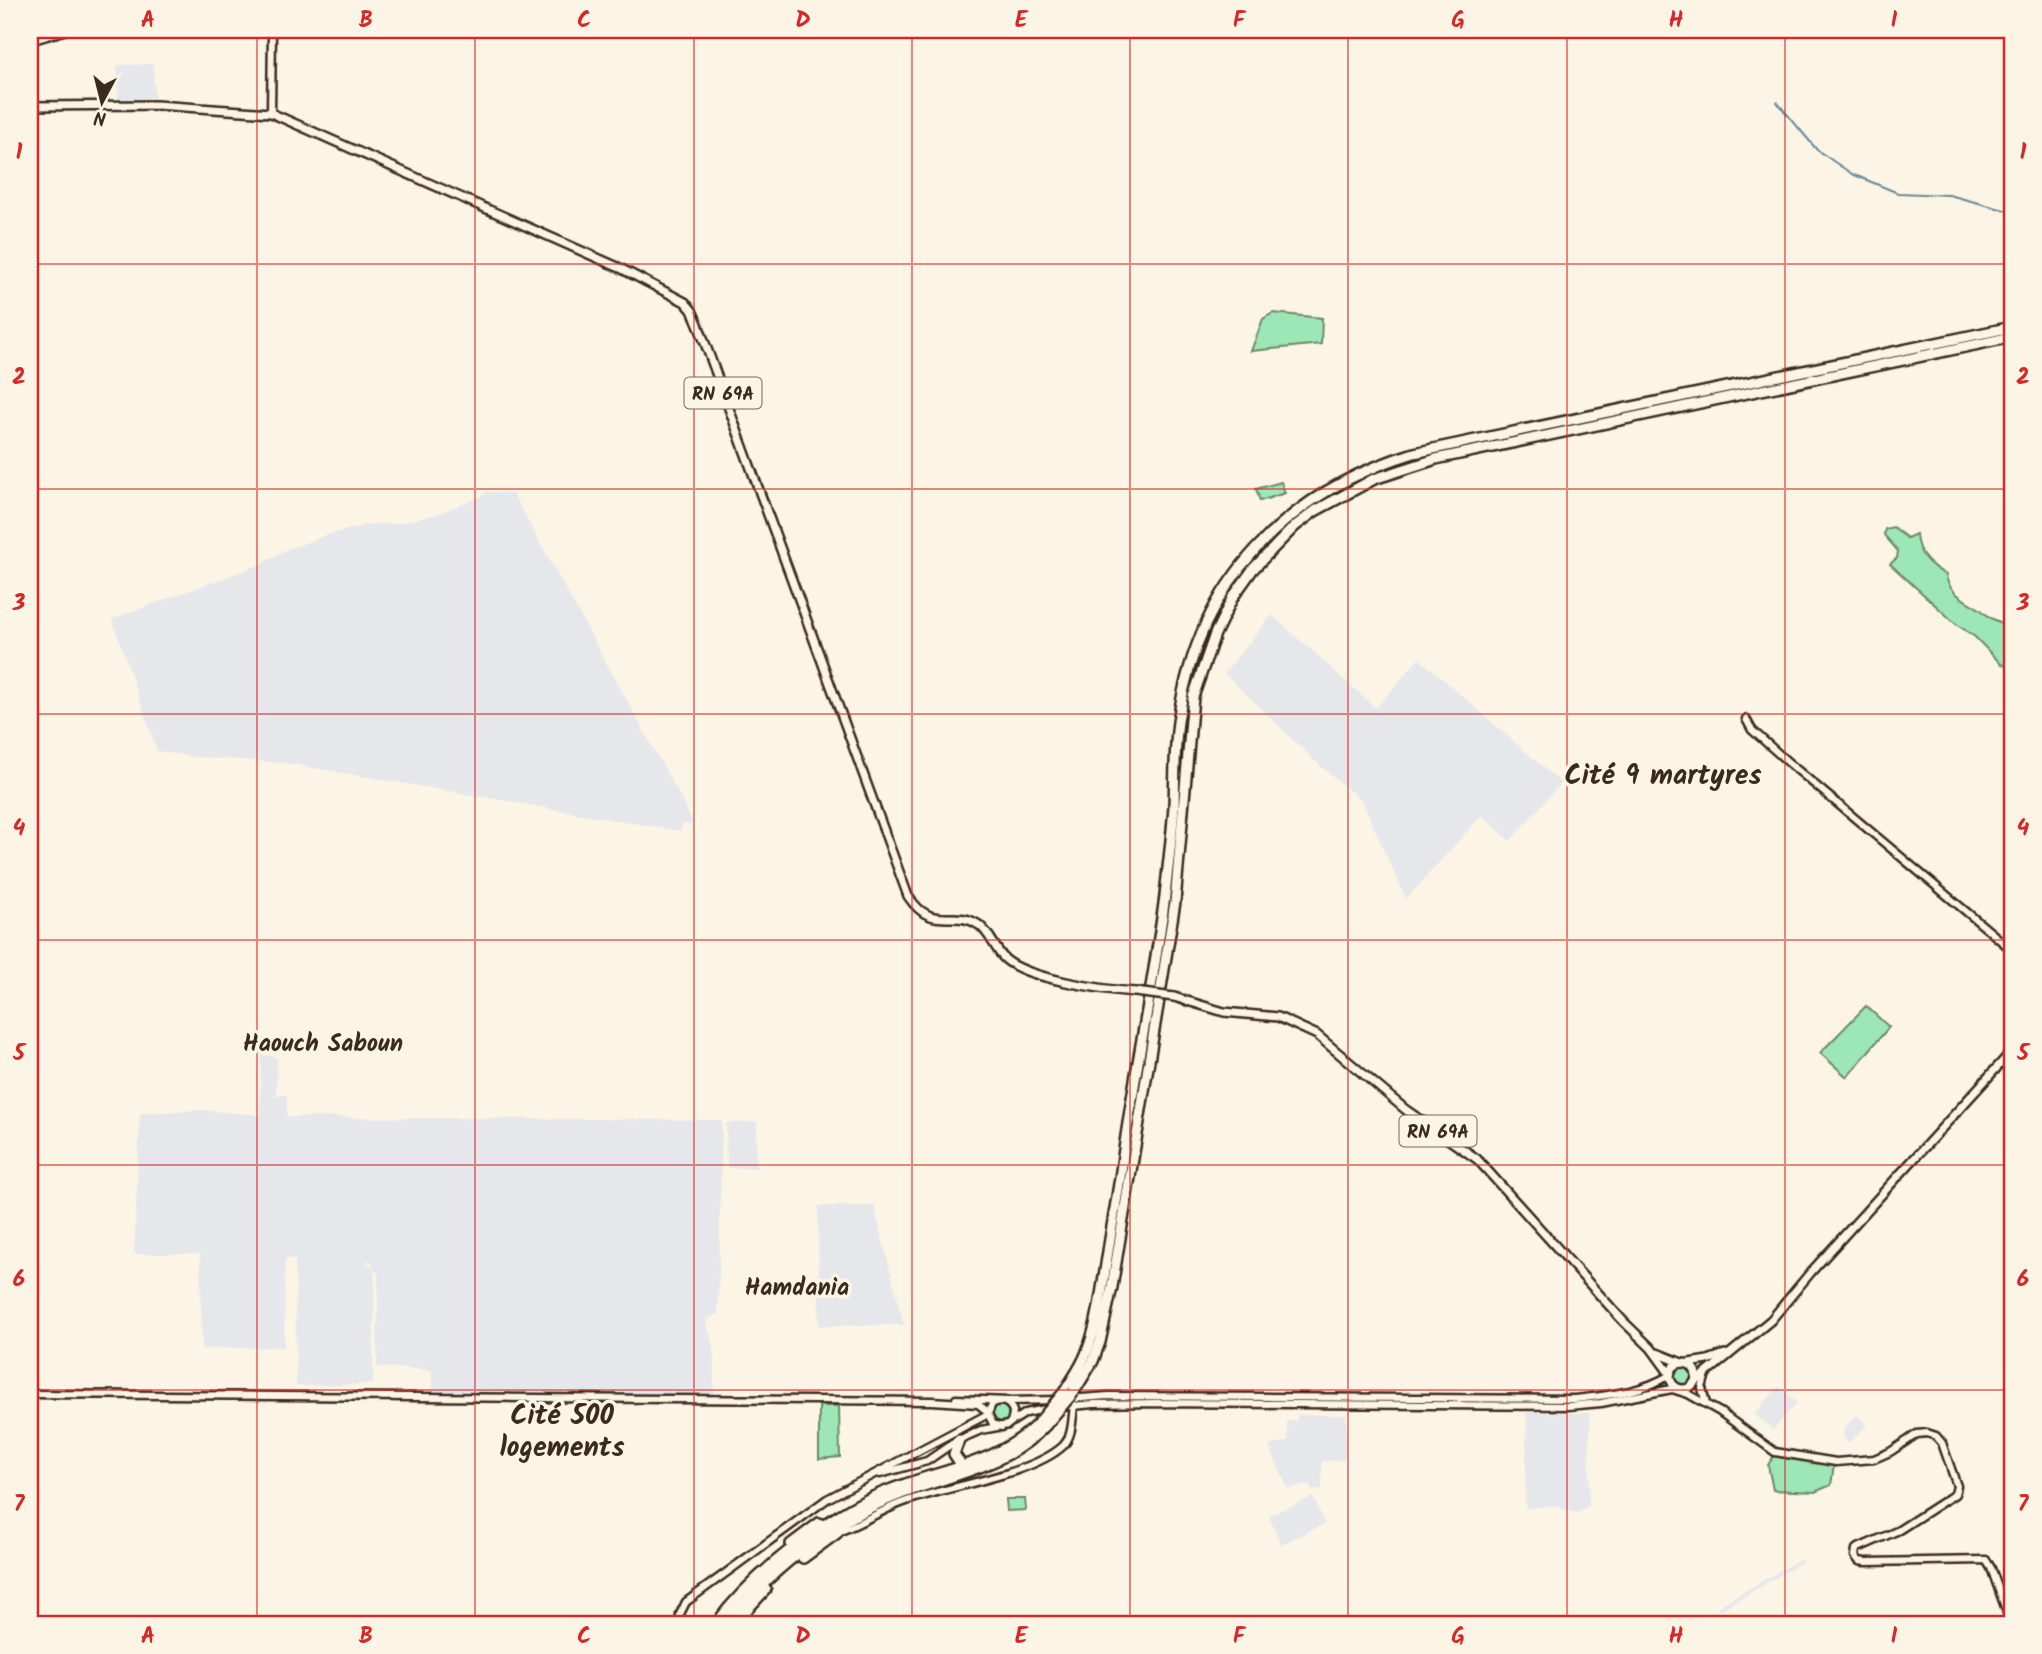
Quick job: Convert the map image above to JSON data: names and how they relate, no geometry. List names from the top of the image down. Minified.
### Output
{"streets":{"main road":["RN 69A"]},"districts":["Cité 9 martyres","Haouch Saboun","Hamdania","Cité 500 logements"],"north":"bottom","grid":{"columns":["A","B","C","D","E","F","G","H","I"],"rows":["1","2","3","4","5","6","7"]}}
